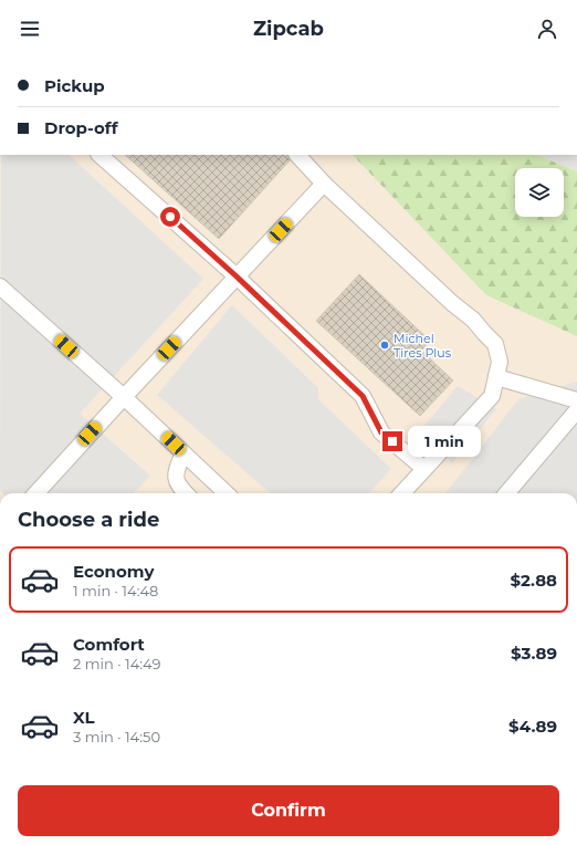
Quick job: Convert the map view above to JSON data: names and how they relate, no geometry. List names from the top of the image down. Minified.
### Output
{"places":["Michel Tires Plus"],"page":{"header":"Zipcab","banner":["Pickup","Drop-off"],"bubble":"1 min","heading":"Choose a ride","list":[{"name":"Economy","note":"1 min · 14:48","value":"$2.88"},{"name":"Comfort","note":"2 min · 14:49","value":"$3.89"},{"name":"XL","note":"3 min · 14:50","value":"$4.89"}],"buttons":"Confirm"}}
